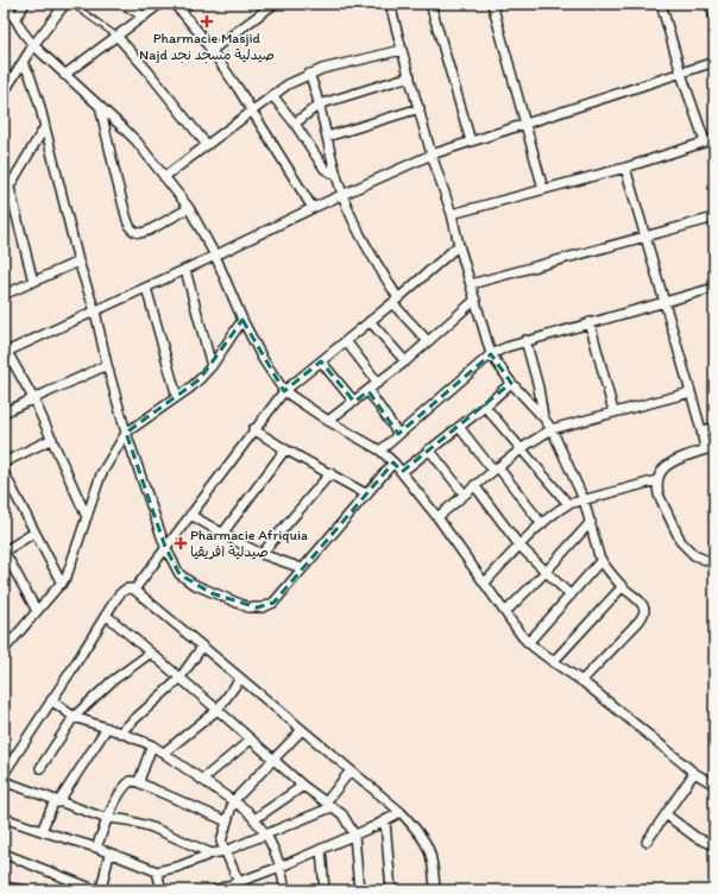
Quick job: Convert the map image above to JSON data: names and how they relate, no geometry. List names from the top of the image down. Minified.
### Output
{"places":{"health":["Pharmacie Masjid Najd صيدلية مسجد نجد","Pharmacie Afriquia صيدلية افريقيا"]}}
